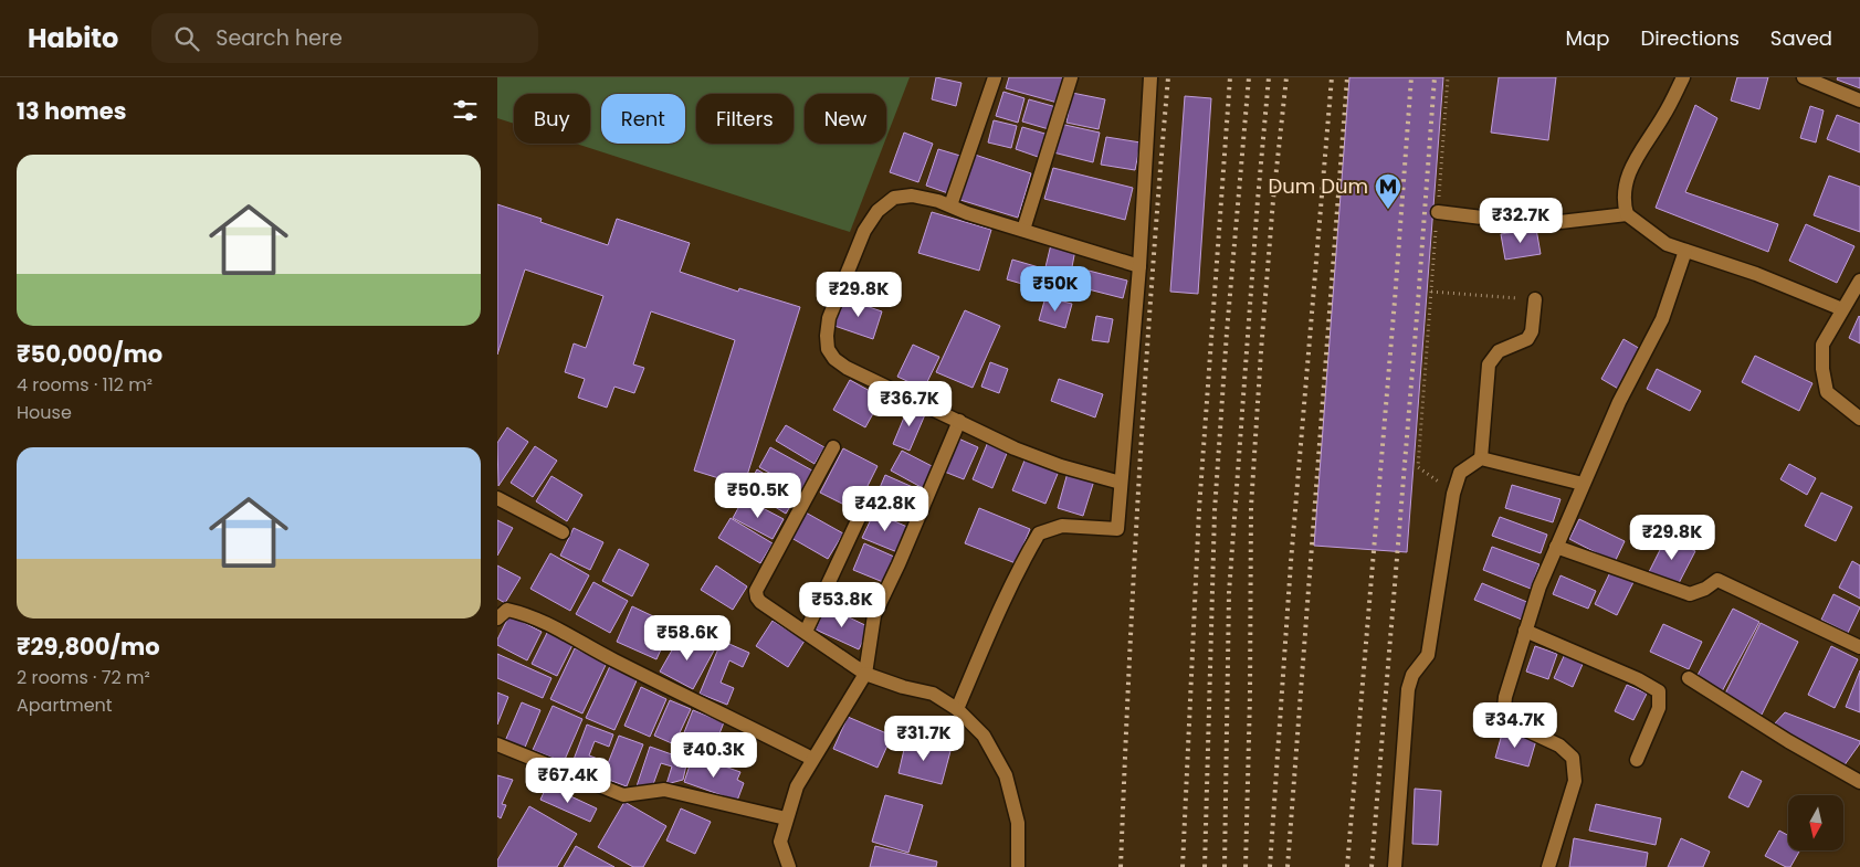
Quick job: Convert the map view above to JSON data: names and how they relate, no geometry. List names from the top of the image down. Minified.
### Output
{"places":{"metro station":["Dum Dum"]},"north":"bottom","page":{"header":"Habito","search":"Search here","nav":["Map","Directions","Saved"],"heading":"13 homes","chip":["Buy","Rent","Filters","New"],"list":[{"name":"₹50,000/mo","note":"4 rooms · 112 m² · House"},{"name":"₹29,800/mo","note":"2 rooms · 72 m² · Apartment"}],"price":["₹32.7K","₹50K","₹29.8K","₹36.7K","₹50.5K","₹42.8K","₹29.8K","₹53.8K","₹58.6K","₹34.7K","₹31.7K","₹40.3K","₹67.4K"]}}
